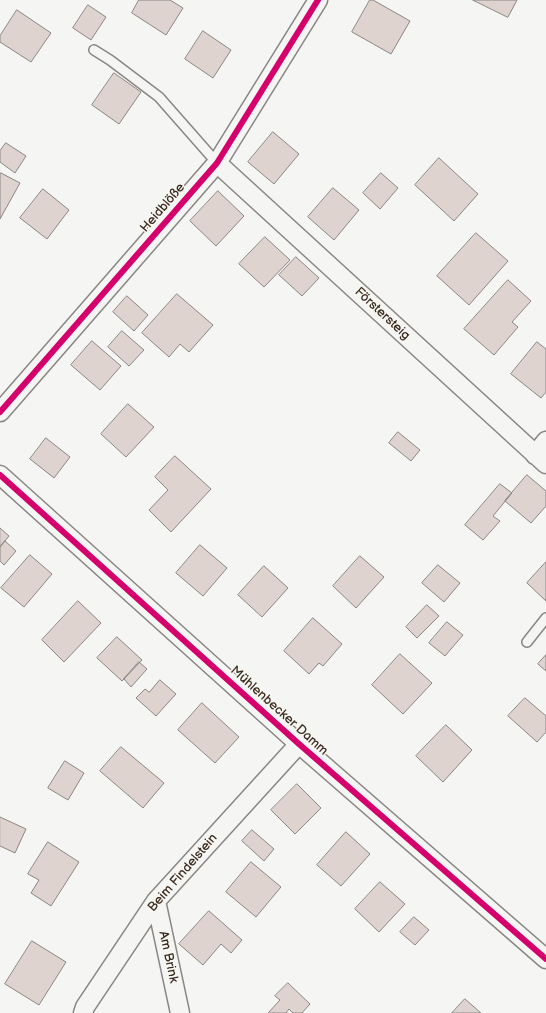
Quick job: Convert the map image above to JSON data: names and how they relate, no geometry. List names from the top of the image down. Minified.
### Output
{"streets":{"street":["Heidblöße","Förstersteig","Mühlenbecker Damm","Beim Findelstein","Am Brink"]},"crossings":[["Heidblöße","Förstersteig"],["Mühlenbecker Damm","Beim Findelstein"],["Beim Findelstein","Am Brink"]]}
